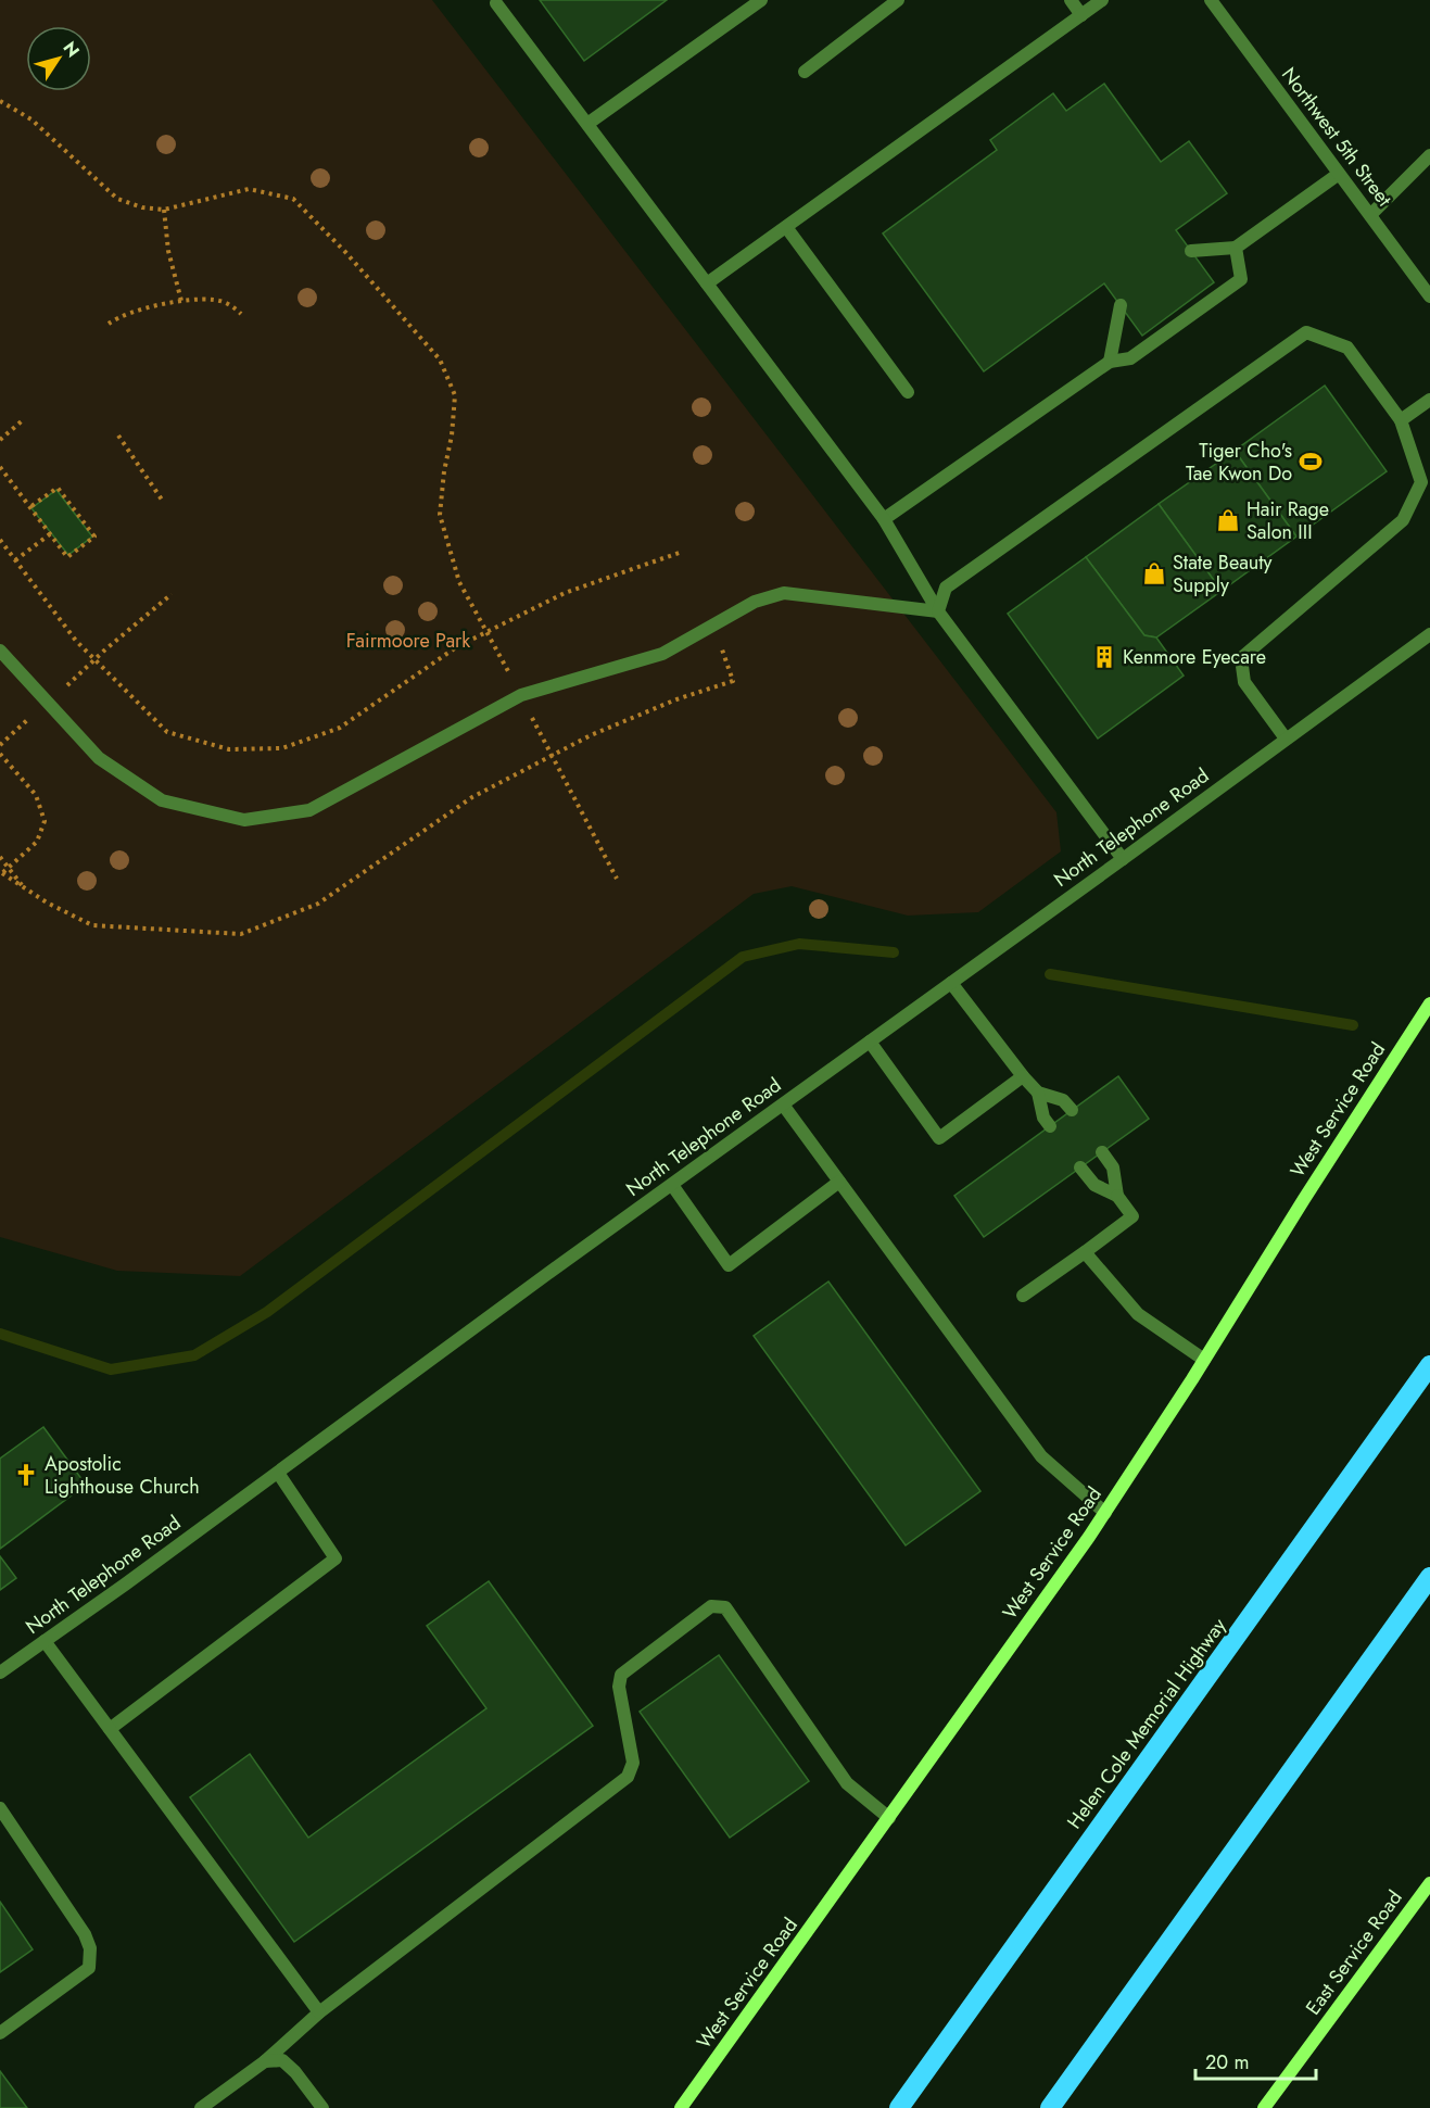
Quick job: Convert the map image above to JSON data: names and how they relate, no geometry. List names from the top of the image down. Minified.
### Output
{"streets":{"highway":["Helen Cole Memorial Highway"],"main road":["West Service Road","East Service Road"],"street":["Northwest 5th Street","North Telephone Road"]},"parks":["Fairmoore Park"],"places":{"sports":["Tiger Cho's Tae Kwon Do"],"shop":["Hair Rage Salon III","State Beauty Supply"],"building":["Kenmore Eyecare"],"church":["Apostolic Lighthouse Church"]},"scale_bar":"20 m","north":"top right"}
